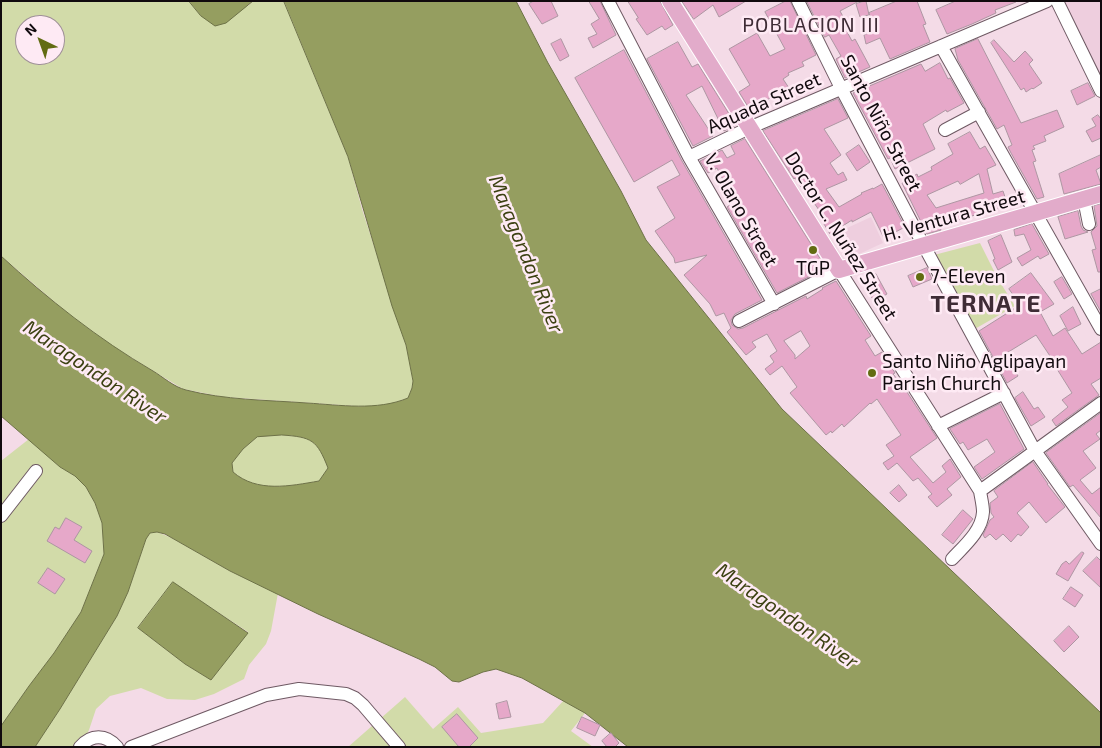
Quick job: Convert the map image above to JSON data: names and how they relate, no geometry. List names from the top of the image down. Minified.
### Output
{"streets":{"main road":["H. Ventura Street","Doctor C. Nuñez Street"],"street":["Aquada Street","Santo Niño Street","V. Olano Street"]},"crossings":[["Aquada Street","Santo Niño Street"],["Aquada Street","V. Olano Street"],["Aquada Street","Doctor C. Nuñez Street"],["Santo Niño Street","H. Ventura Street"],["V. Olano Street","H. Ventura Street"],["H. Ventura Street","Doctor C. Nuñez Street"]],"districts":["POBLACION III","TERNATE"],"water":["Maragondon River"],"places":["TGP","7-Eleven","Santo Niño Aglipayan Parish Church"],"north":"top left"}
